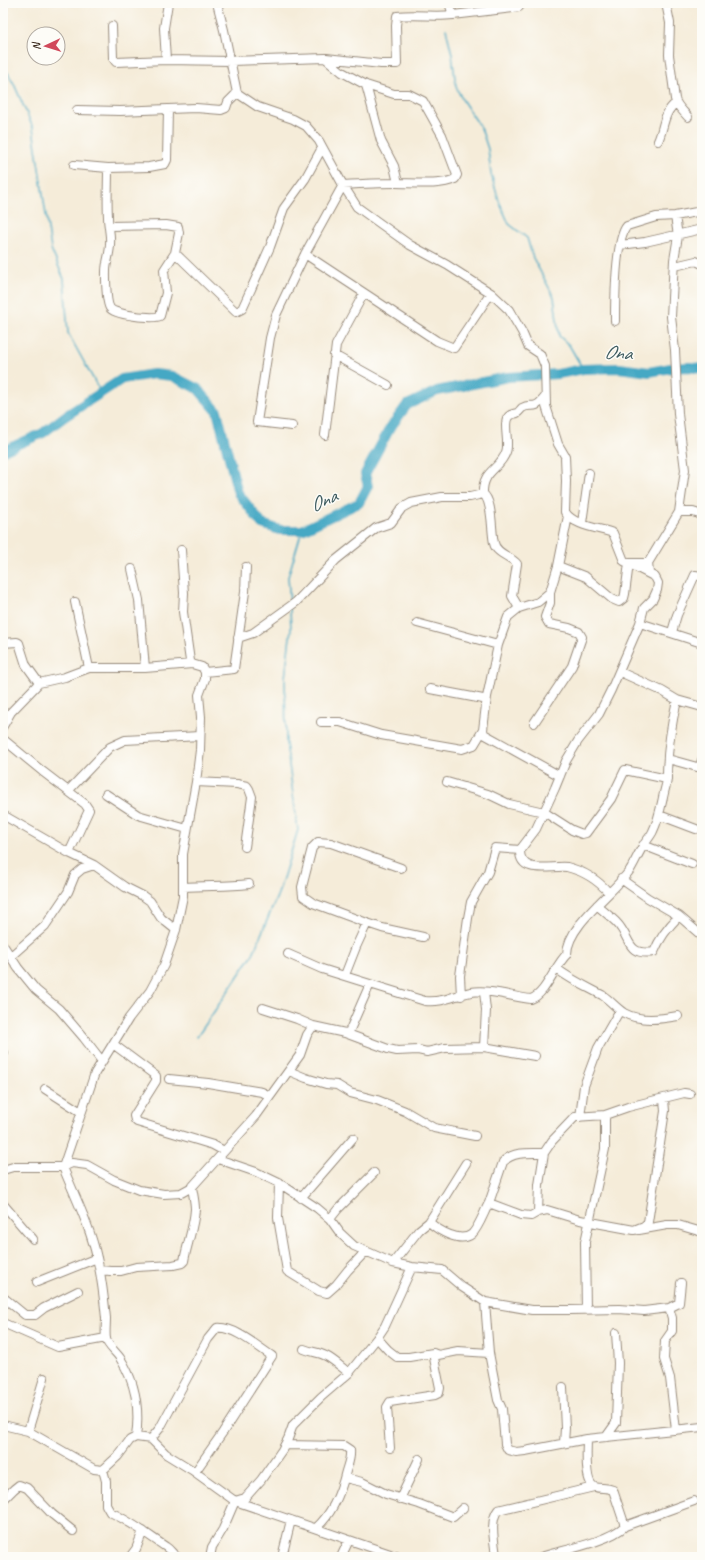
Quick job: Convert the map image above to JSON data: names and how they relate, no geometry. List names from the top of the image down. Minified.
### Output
{"water":["Ona"],"north":"left"}
